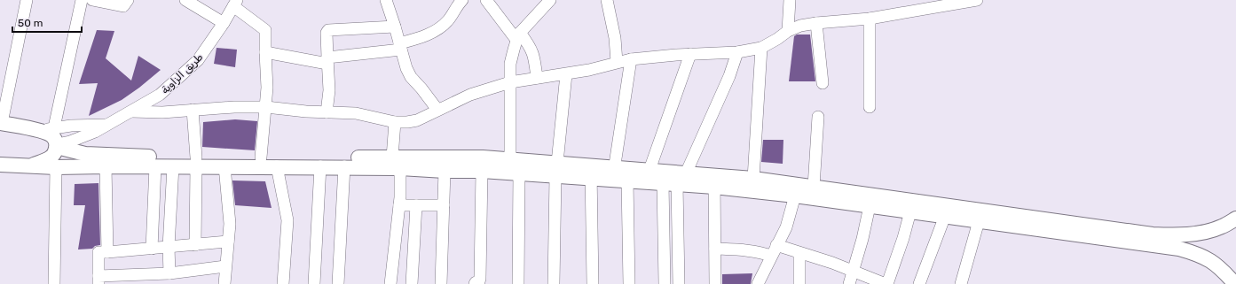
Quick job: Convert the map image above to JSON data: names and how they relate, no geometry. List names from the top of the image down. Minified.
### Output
{"streets":{"street":["طريق الزاوية"]},"scale_bar":"50 m"}
